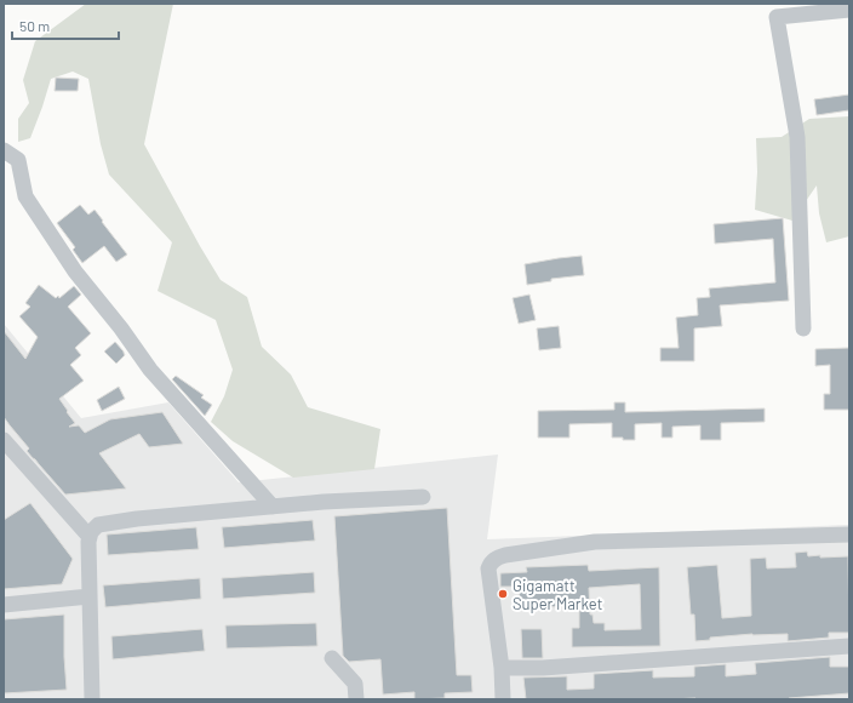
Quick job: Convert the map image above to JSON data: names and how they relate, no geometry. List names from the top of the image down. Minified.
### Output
{"places":["Gigamatt Super Market"],"scale_bar":"50 m"}
